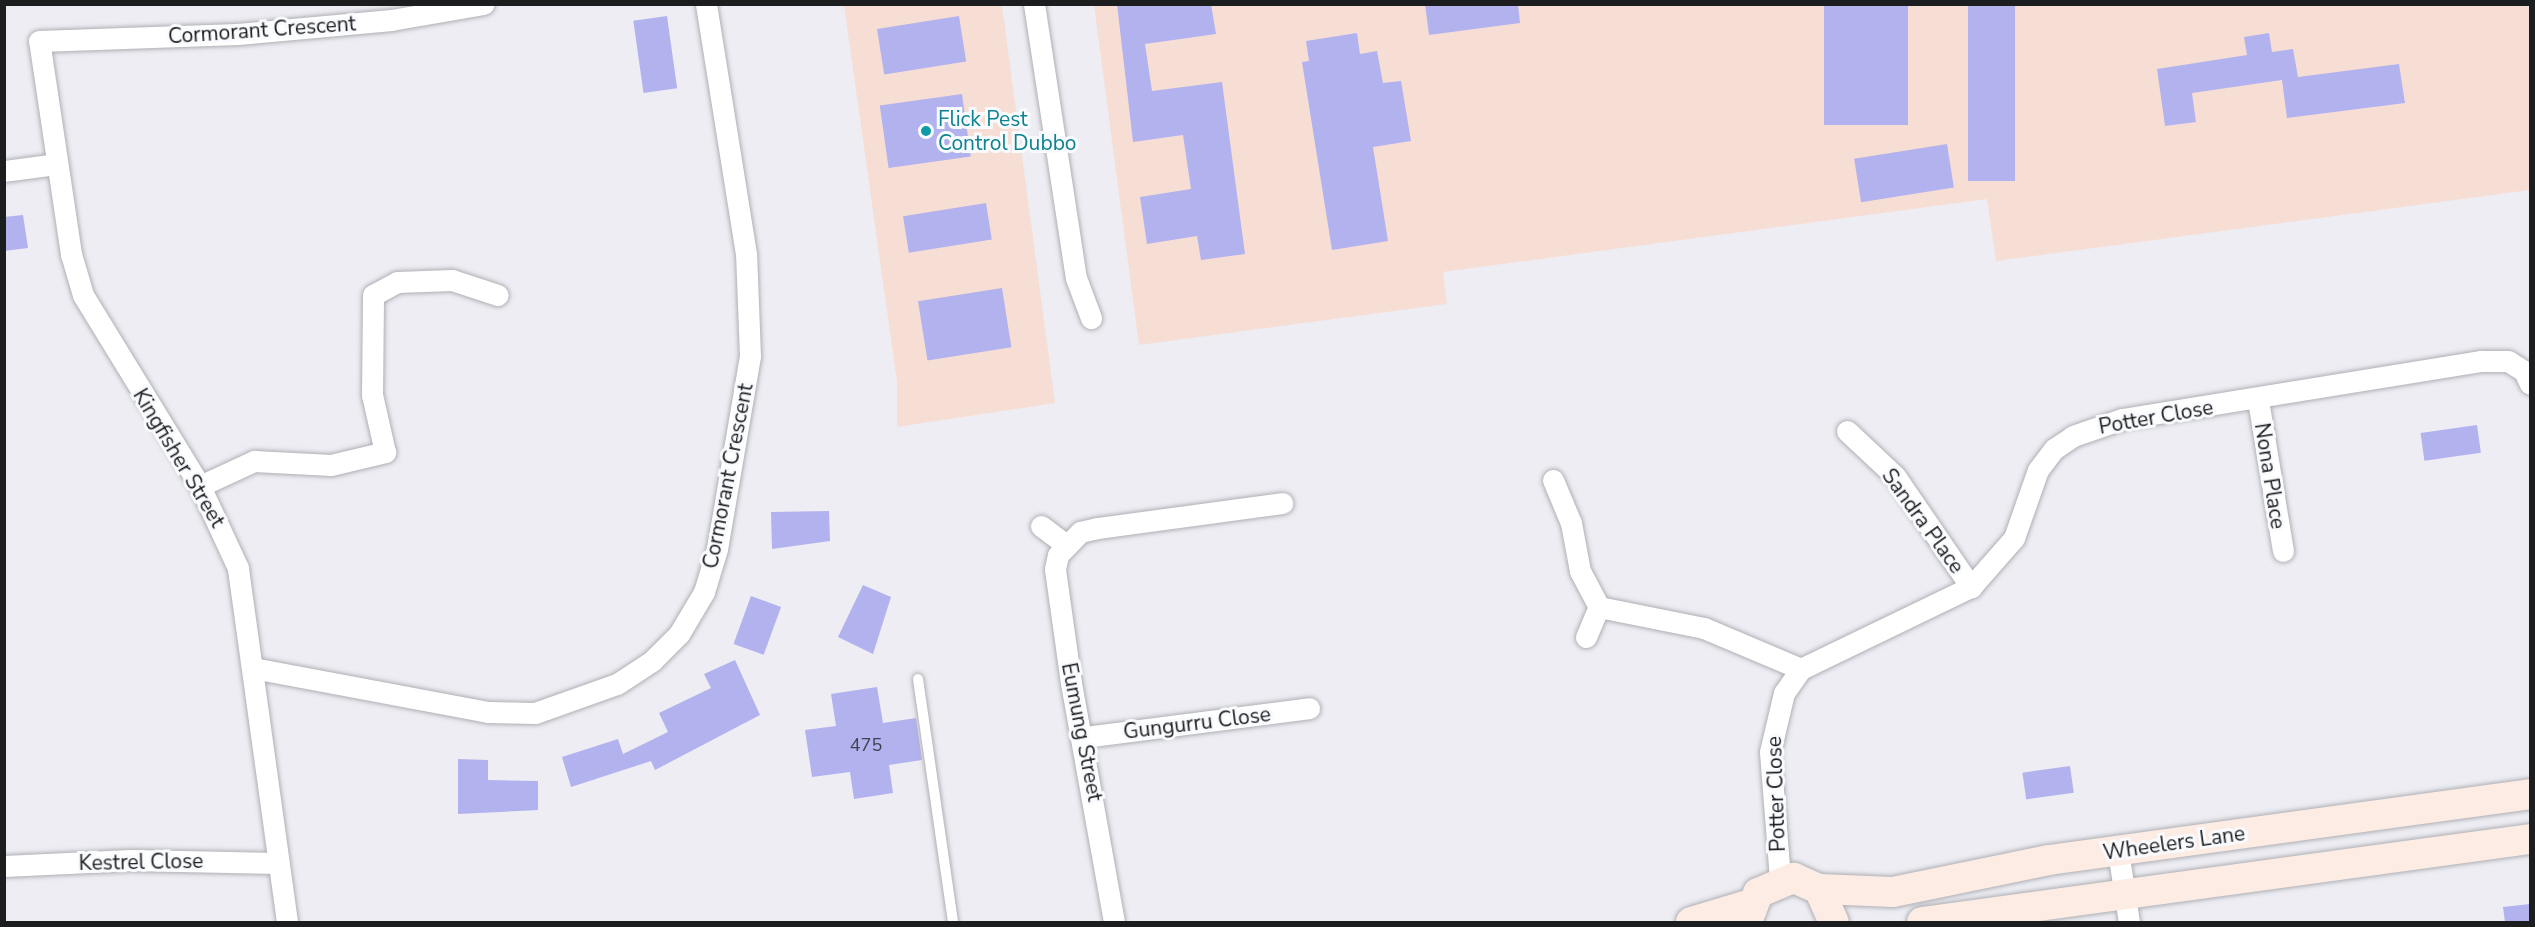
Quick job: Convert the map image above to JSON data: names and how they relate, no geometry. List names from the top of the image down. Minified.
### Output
{"streets":{"main road":["Wheelers Lane"],"street":["Cormorant Crescent","Potter Close","Kingfisher Street","Nona Place","Sandra Place","Gungurru Close","Eumung Street","Kestrel Close"]},"crossings":[["Cormorant Crescent","Kingfisher Street"],["Potter Close","Nona Place"],["Potter Close","Sandra Place"],["Potter Close","Wheelers Lane"],["Kingfisher Street","Kestrel Close"],["Gungurru Close","Eumung Street"]],"places":["Flick Pest Control Dubbo"],"house_numbers":["475"]}
